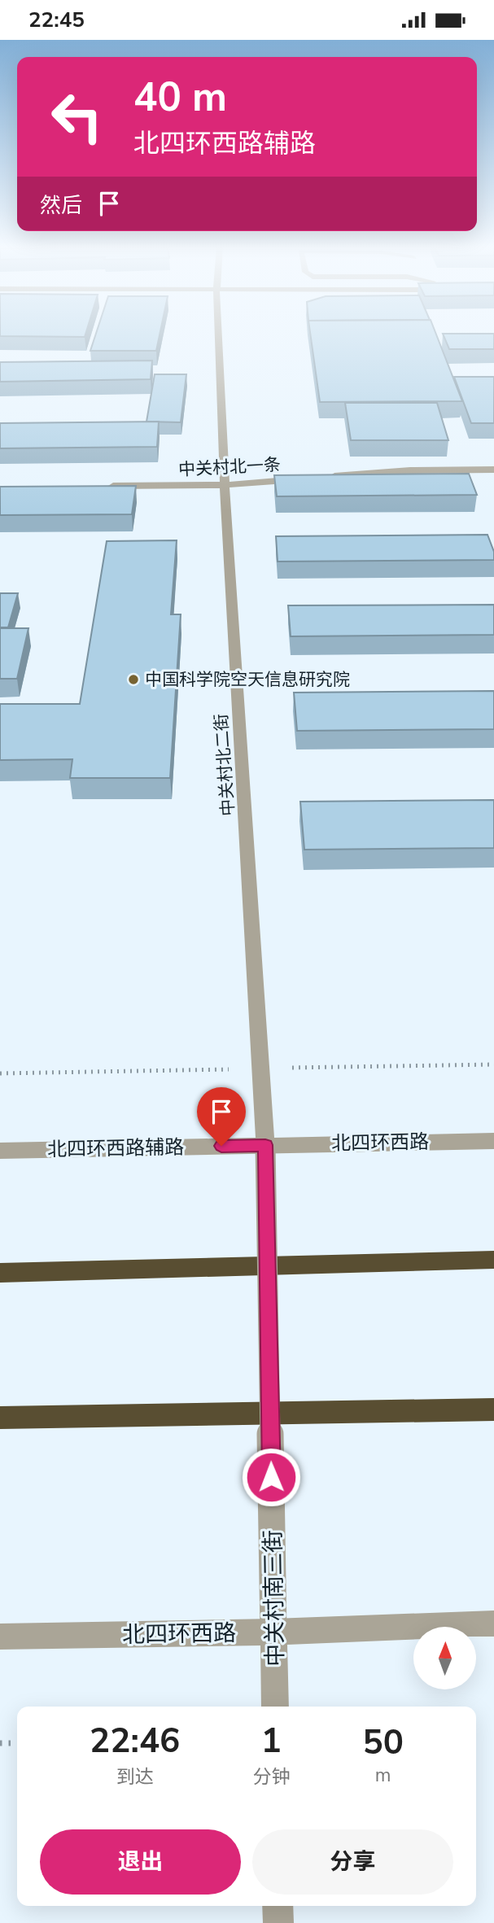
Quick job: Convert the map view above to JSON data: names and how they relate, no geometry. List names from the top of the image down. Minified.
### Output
{"streets":{"street":["中关村北一条","中关村北二街","北四环西路","北四环西路辅路","中关村南三街"]},"crossings":[["中关村北一条","中关村北二街"],["中关村北二街","北四环西路"],["中关村北二街","北四环西路辅路"],["中关村北二街","中关村南三街"],["北四环西路","北四环西路辅路"],["北四环西路","中关村南三街"],["北四环西路辅路","中关村南三街"]],"places":["中国科学院空天信息研究院"],"north":"top","page":{"status":"22:45","turn":["40 m","北四环西路辅路"],"then":"然后","eta":["22:46","到达","1","分钟","50","m"],"buttons":["退出","分享"]}}
